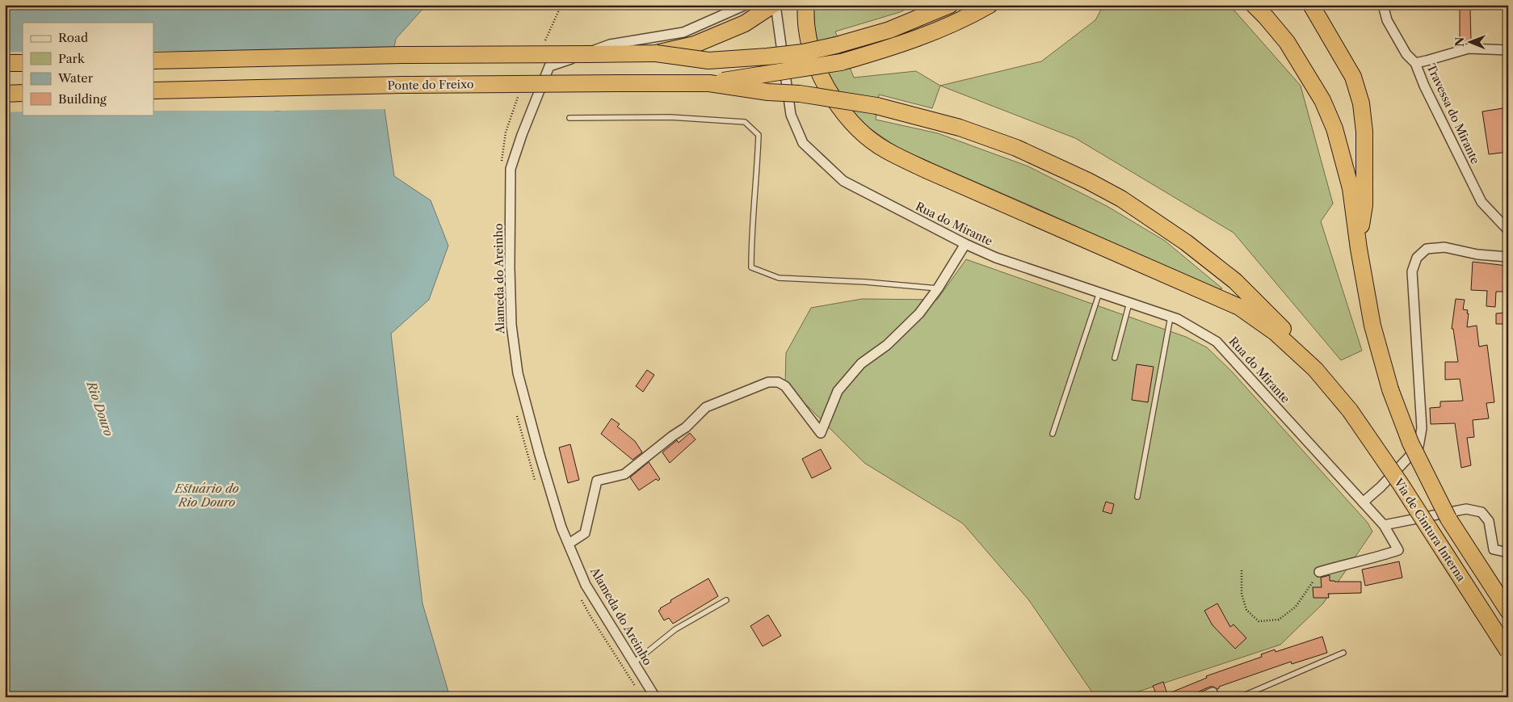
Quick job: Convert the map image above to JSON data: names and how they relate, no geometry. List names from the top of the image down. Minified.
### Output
{"streets":{"highway":["Ponte do Freixo","Via de Cintura Interna"],"street":["Travessa do Mirante","Rua do Mirante","Alameda do Areinho"]},"water":["Rio Douro","Estuário do Rio Douro"],"legend":["Road","Park","Water","Building"],"north":"left"}
